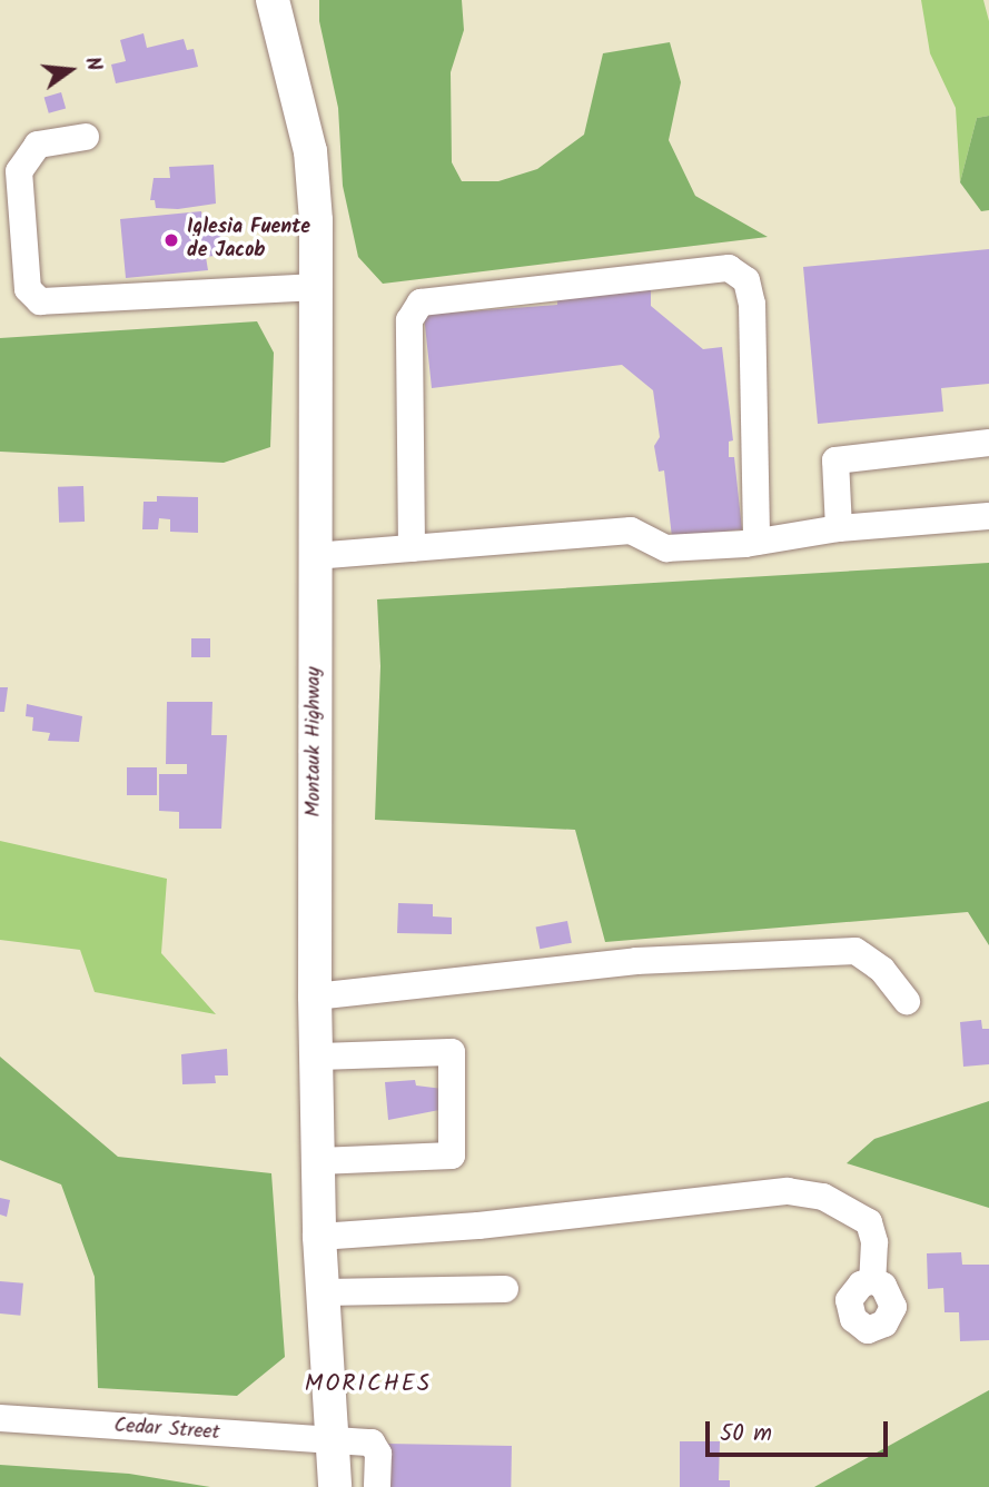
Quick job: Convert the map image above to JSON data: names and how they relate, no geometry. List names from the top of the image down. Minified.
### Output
{"streets":{"main road":["Montauk Highway"],"street":["Cedar Street"]},"crossings":[["Montauk Highway","Cedar Street"]],"districts":["MORICHES"],"places":["Iglesia Fuente de Jacob"],"scale_bar":"50 m","north":"right"}
